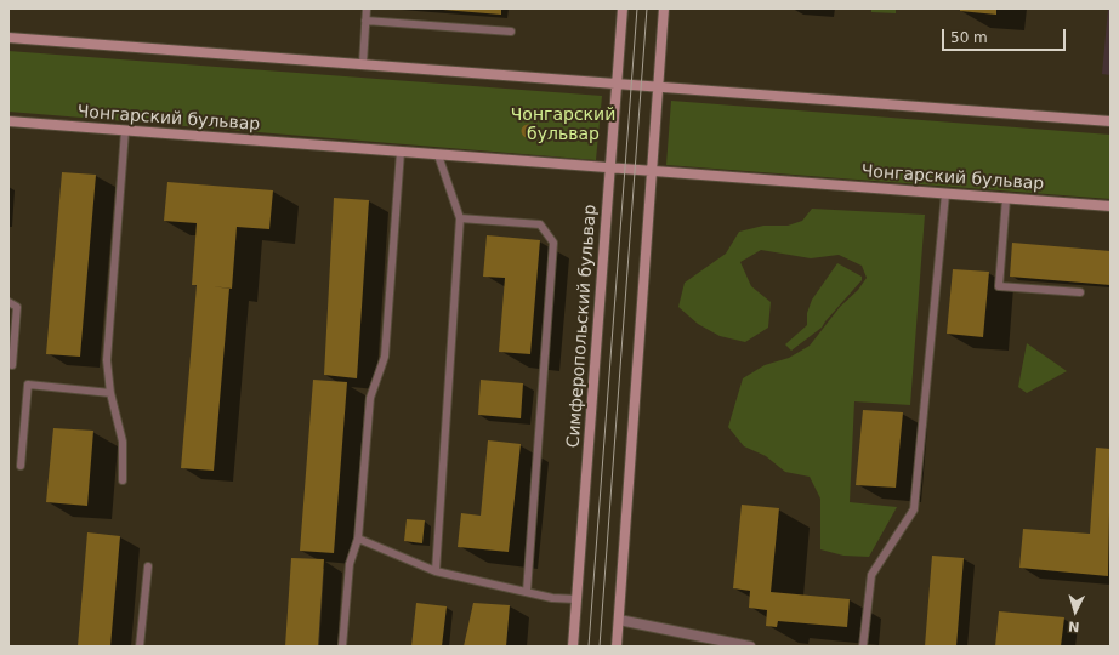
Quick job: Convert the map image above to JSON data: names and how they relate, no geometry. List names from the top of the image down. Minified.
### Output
{"streets":{"main road":["Чонгарский бульвар","Симферопольский бульвар"]},"crossings":[["Чонгарский бульвар","Симферопольский бульвар"]],"parks":["Чонгарский бульвар"],"scale_bar":"50 m","north":"bottom"}
